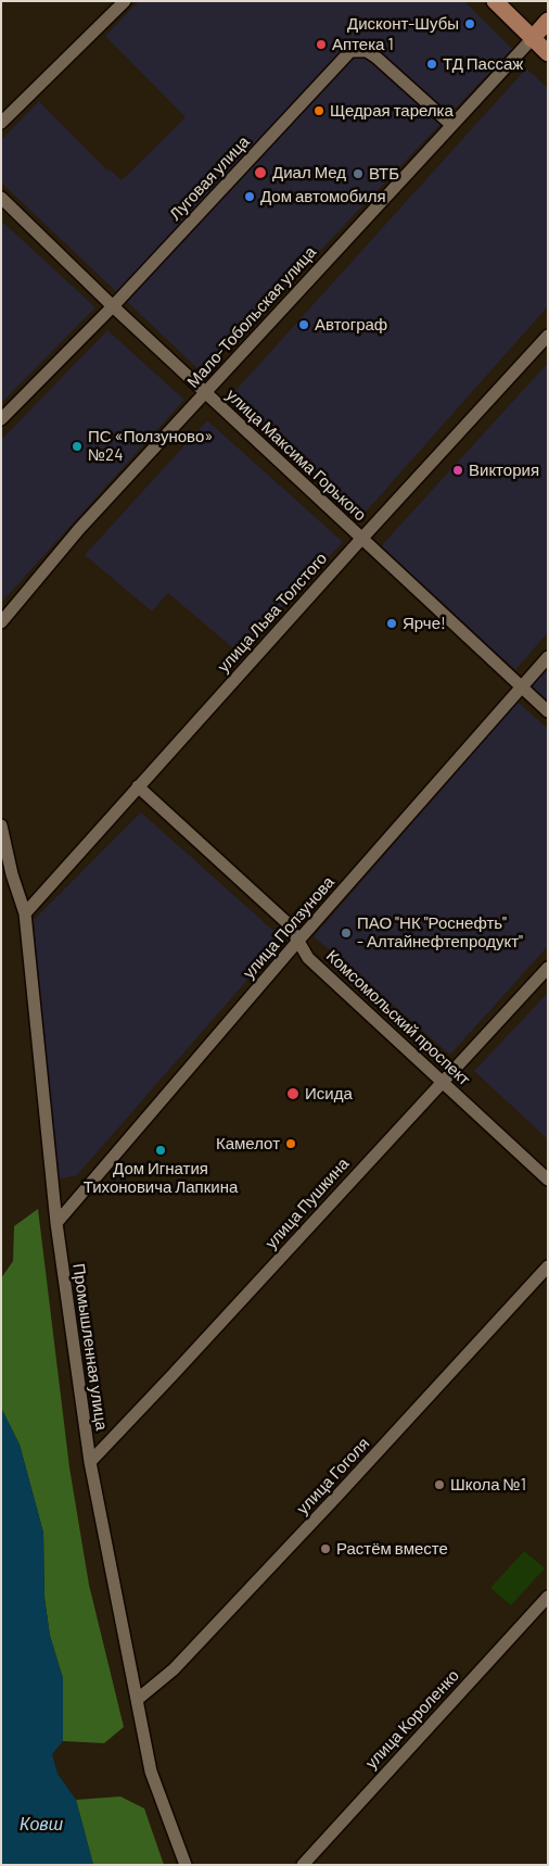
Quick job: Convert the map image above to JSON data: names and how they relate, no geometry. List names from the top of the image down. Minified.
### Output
{"streets":{"street":["Луговая улица","Мало-Тобольская улица","улица Максима Горького","улица Льва Толстого","улица Ползунова","Комсомольский проспект","улица Пушкина","Промышленная улица","улица Гоголя","улица Короленко"]},"crossings":[["Луговая улица","Мало-Тобольская улица"],["Луговая улица","улица Максима Горького"],["Мало-Тобольская улица","улица Максима Горького"],["улица Максима Горького","улица Льва Толстого"],["улица Максима Горького","улица Ползунова"],["улица Льва Толстого","Комсомольский проспект"],["улица Льва Толстого","Промышленная улица"],["улица Ползунова","Комсомольский проспект"],["улица Ползунова","Промышленная улица"],["Комсомольский проспект","улица Пушкина"],["улица Пушкина","Промышленная улица"],["Промышленная улица","улица Гоголя"]],"water":["Ковш"],"places":["Дисконт-Шубы","Аптека 1","ТД Пассаж","Щедрая тарелка","Диал Мед","ВТБ","Дом автомобиля","Автограф","ПС «Ползуново» №24","Виктория","Ярче!","ПАО \"НК \"Роснефть\" - Алтайнефтепродукт\"","Исида","Камелот","Дом Игнатия Тихоновича Лапкина","Школа №1","Растём вместе"]}
